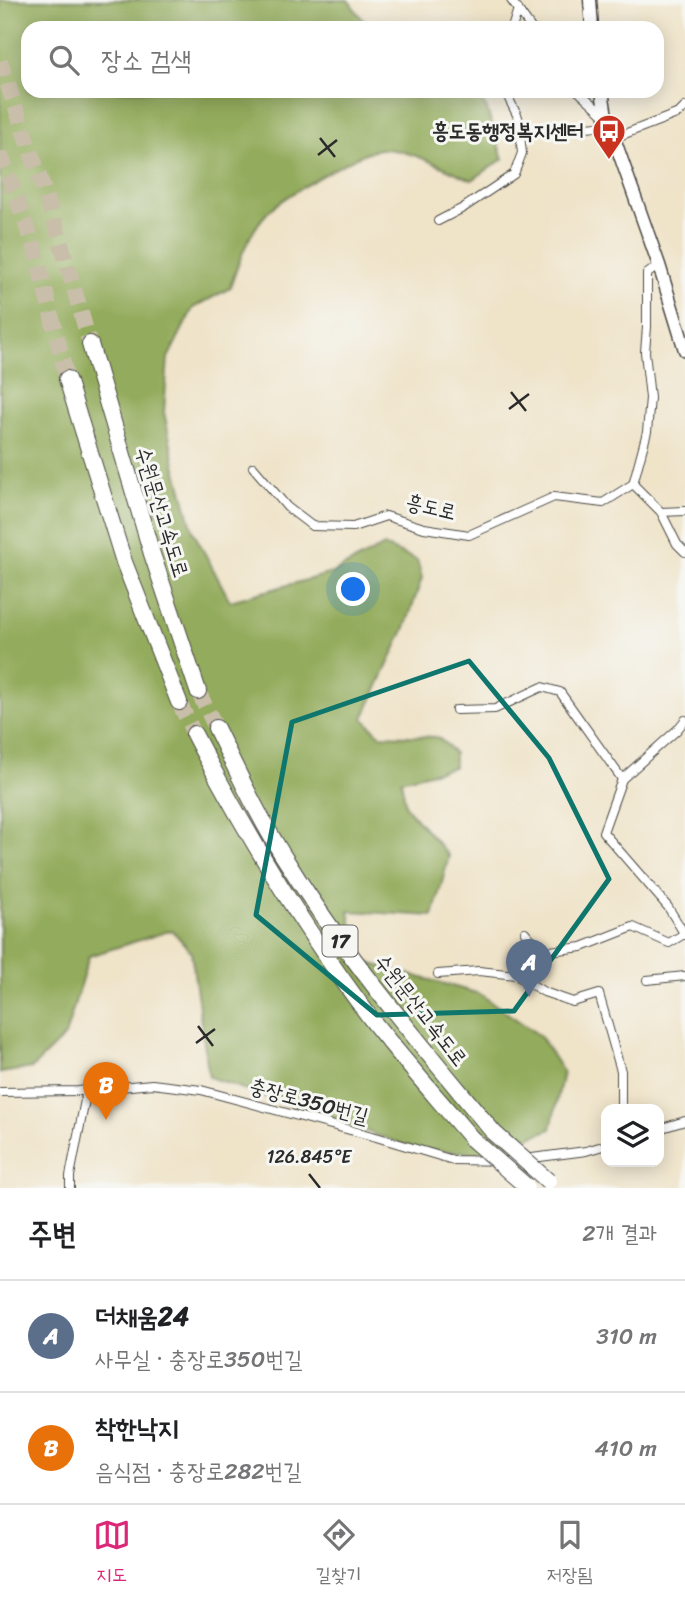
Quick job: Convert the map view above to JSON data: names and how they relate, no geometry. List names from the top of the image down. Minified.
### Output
{"streets":{"highway":["수원문산고속도로","17"],"street":["흥도로","충장로350번길"]},"places":{"bus stop":["흥도동행정복지센터"]},"page":{"search":"장소 검색","pins":["A","B"],"heading":["주변","2개 결과"],"list":[{"mark":"A","name":"더채움24","note":"사무실 · 충장로350번길","value":"310 m"},{"mark":"B","name":"착한낙지","note":"음식점 · 충장로282번길","value":"410 m"}],"nav":["지도","길찾기","저장됨"]},"coordinates":["126.845°E"]}
